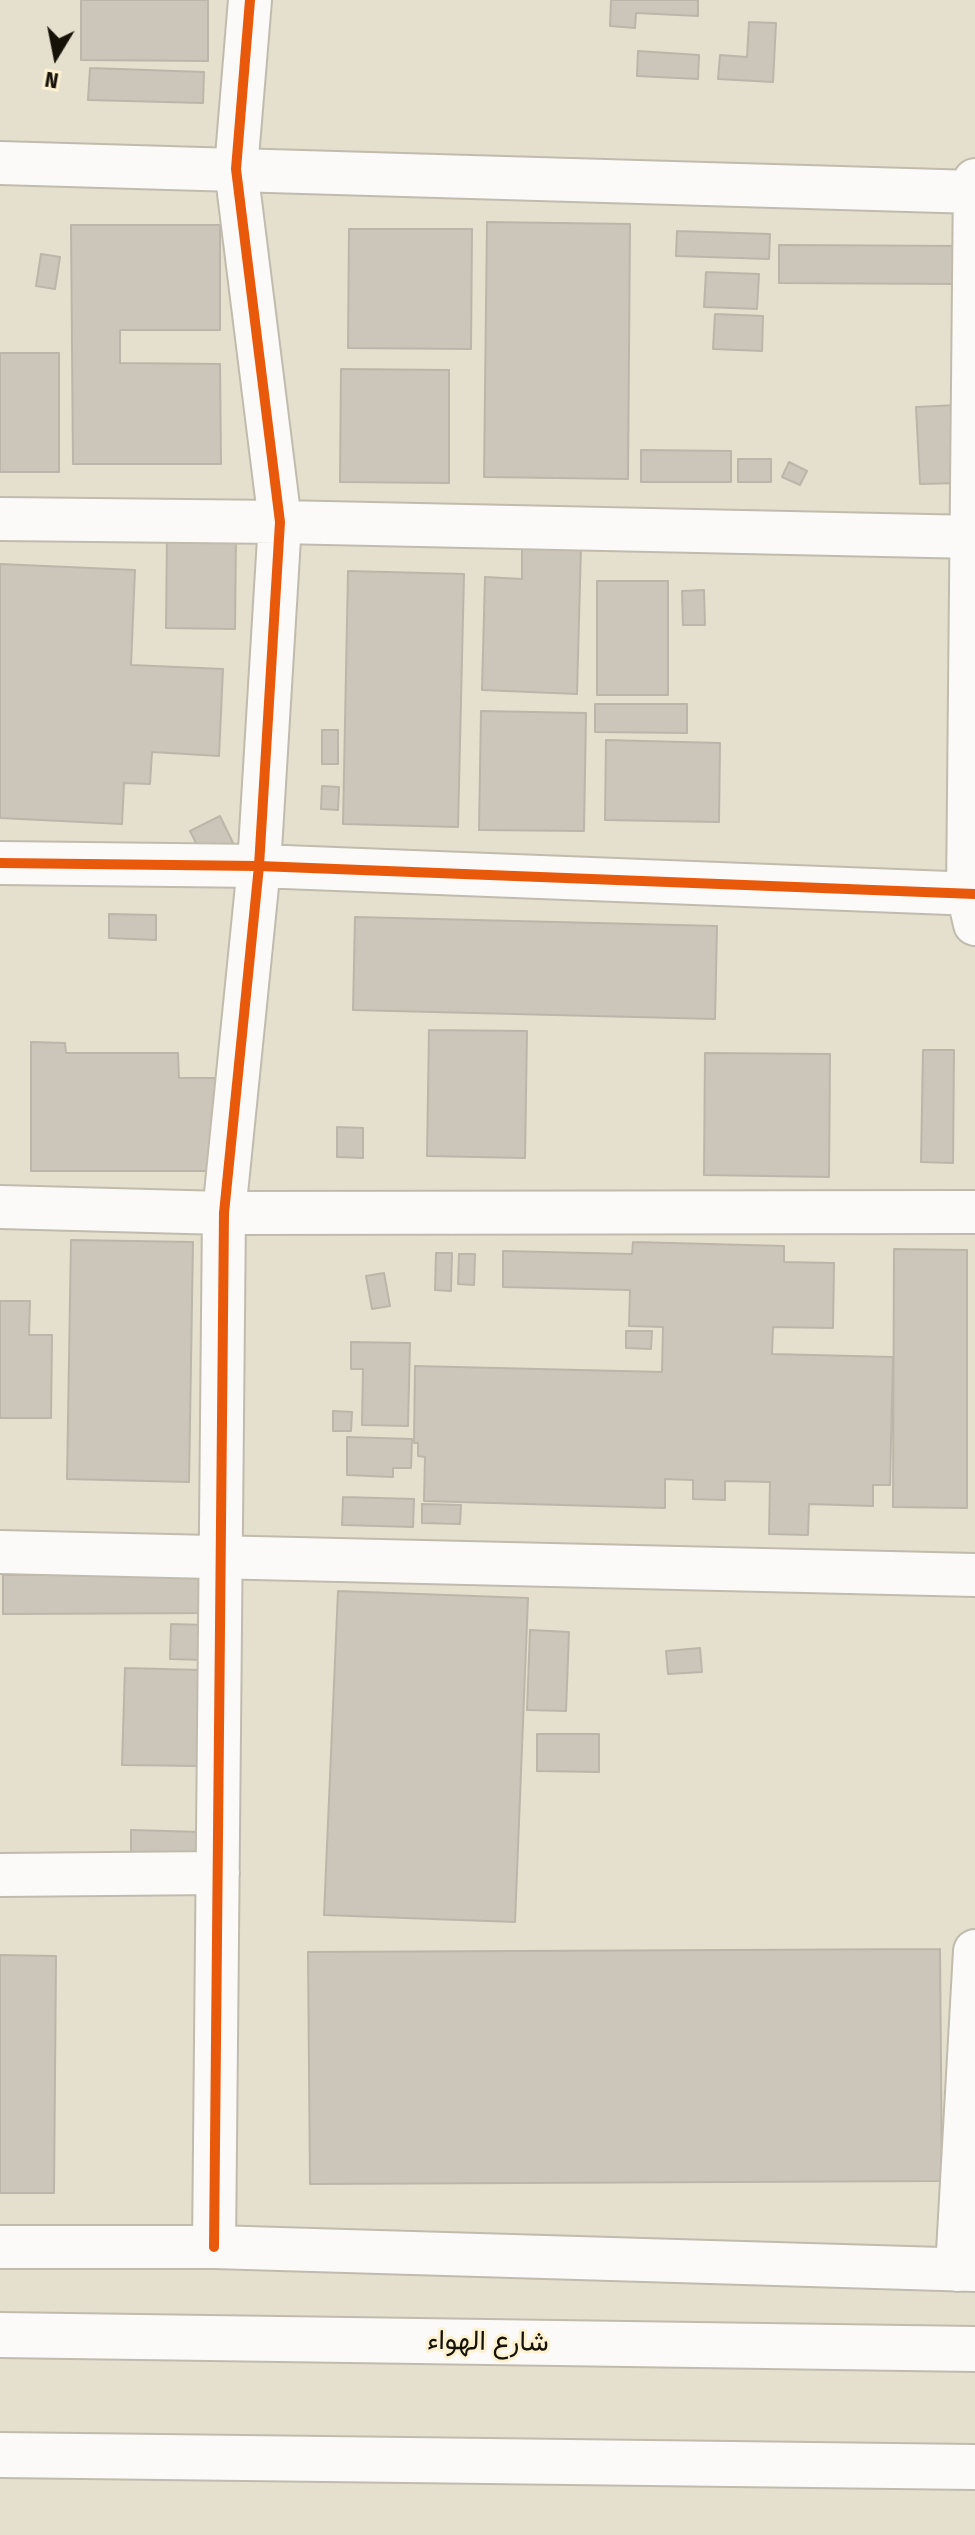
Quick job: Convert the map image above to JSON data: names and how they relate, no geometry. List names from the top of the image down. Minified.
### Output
{"streets":{"highway":["شارع الهواء"]},"north":"bottom"}
